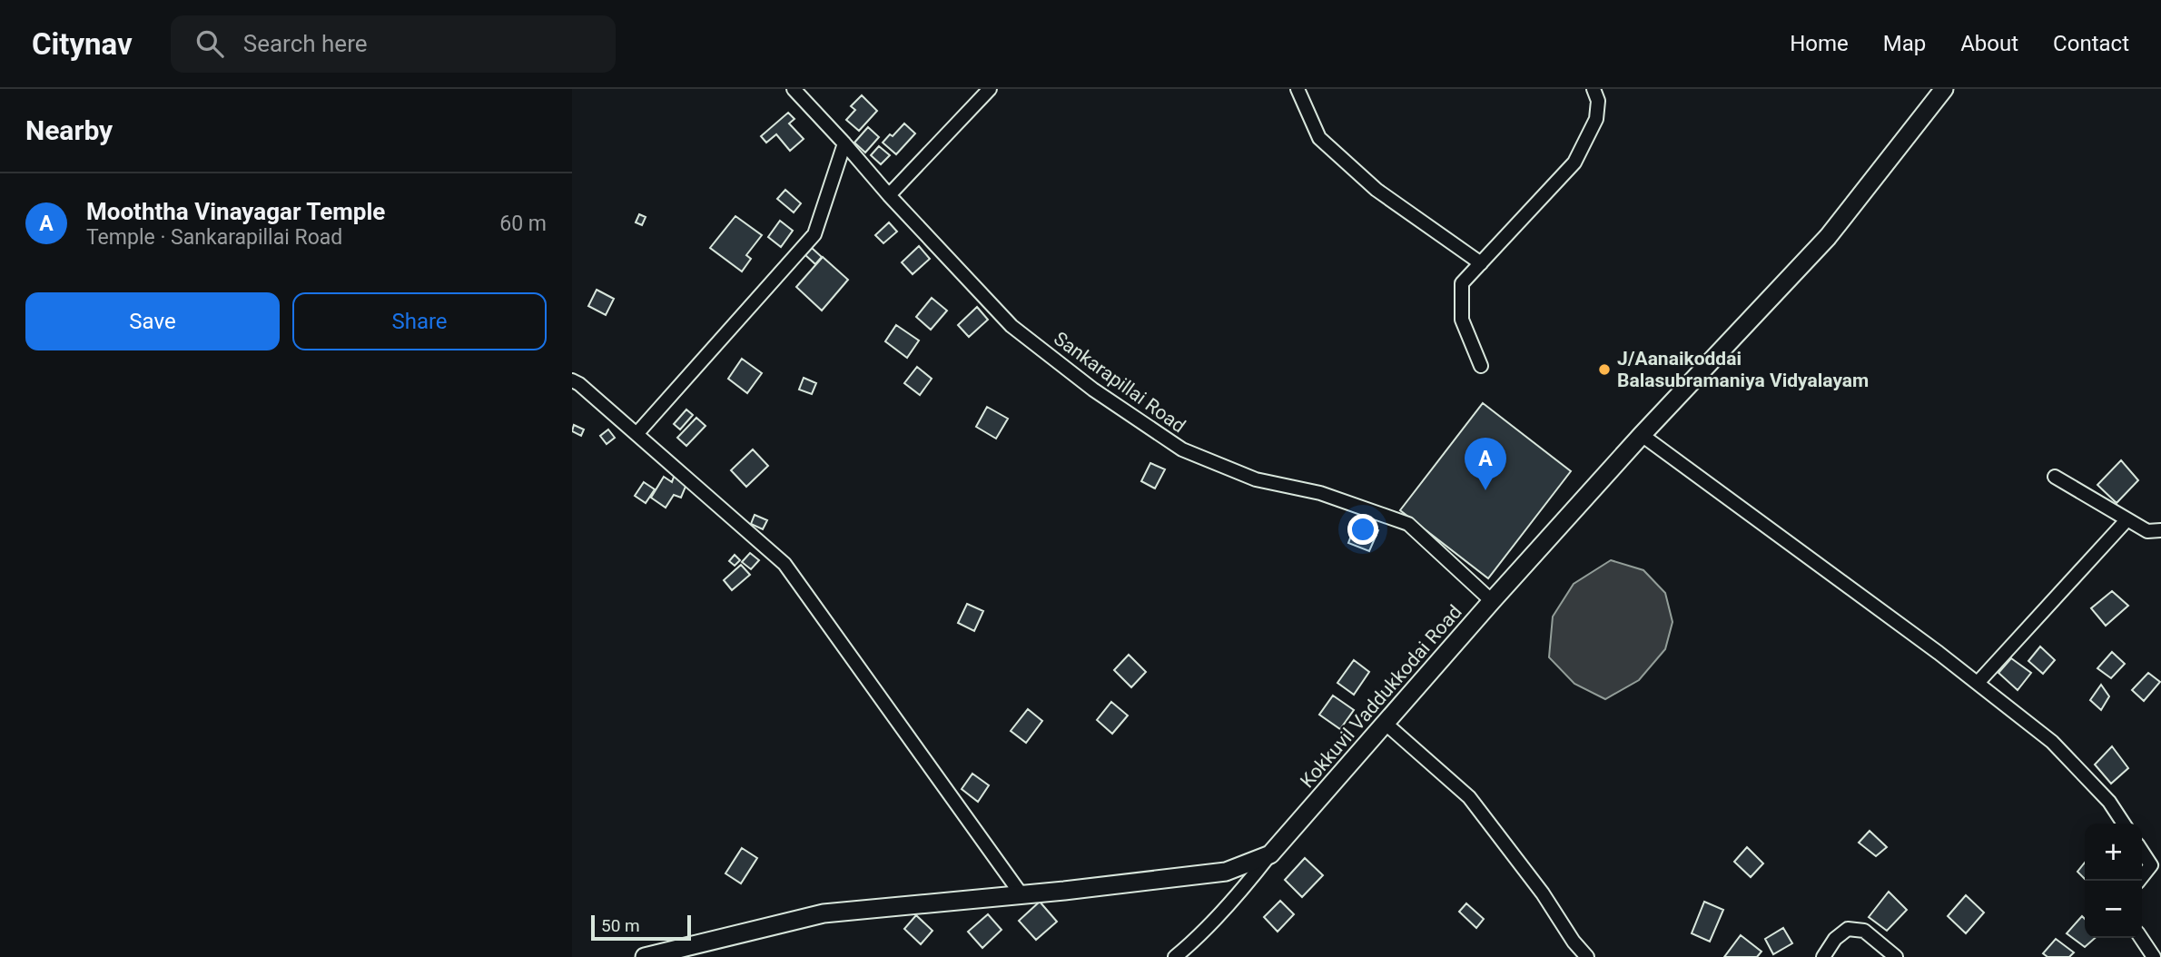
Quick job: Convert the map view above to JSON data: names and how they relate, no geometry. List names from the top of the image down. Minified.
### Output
{"streets":{"main road":["Kokkuvil Vaddukkodai Road"],"street":["Sankarapillai Road"]},"crossings":[["Sankarapillai Road","Kokkuvil Vaddukkodai Road"]],"places":["J/Aanaikoddai Balasubramaniya Vidyalayam"],"scale_bar":"50 m","page":{"header":"Citynav","search":"Search here","nav":["Home","Map","About","Contact"],"heading":"Nearby","list":[{"mark":"A","name":"Mooththa Vinayagar Temple","note":"Temple · Sankarapillai Road","value":"60 m"}],"buttons":["Save","Share"],"pins":"A","map_buttons":["+","−"],"scale":"50 m"}}
